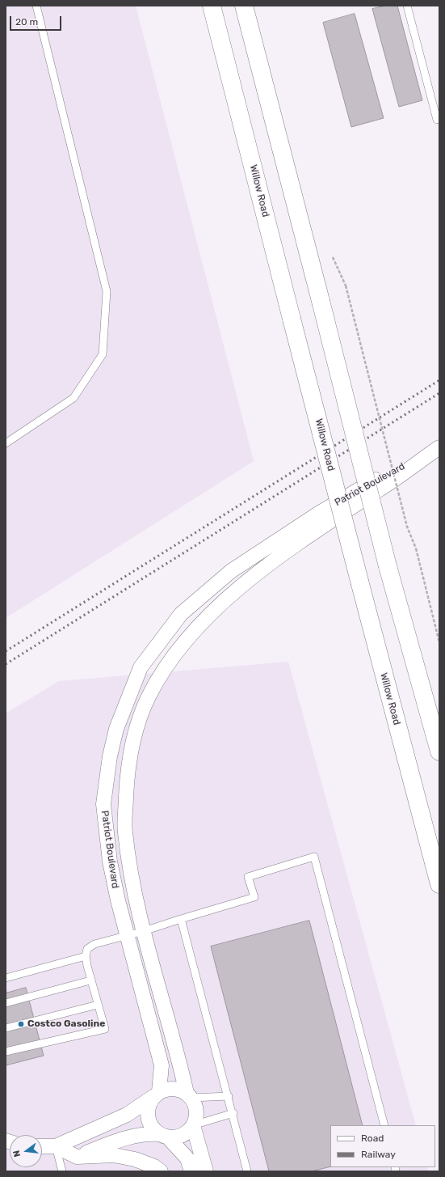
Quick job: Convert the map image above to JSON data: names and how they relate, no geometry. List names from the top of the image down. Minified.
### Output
{"streets":{"main road":["Willow Road"],"street":["Patriot Boulevard"]},"places":["Costco Gasoline"],"legend":["Road","Railway"],"scale_bar":"20 m","north":"left"}
